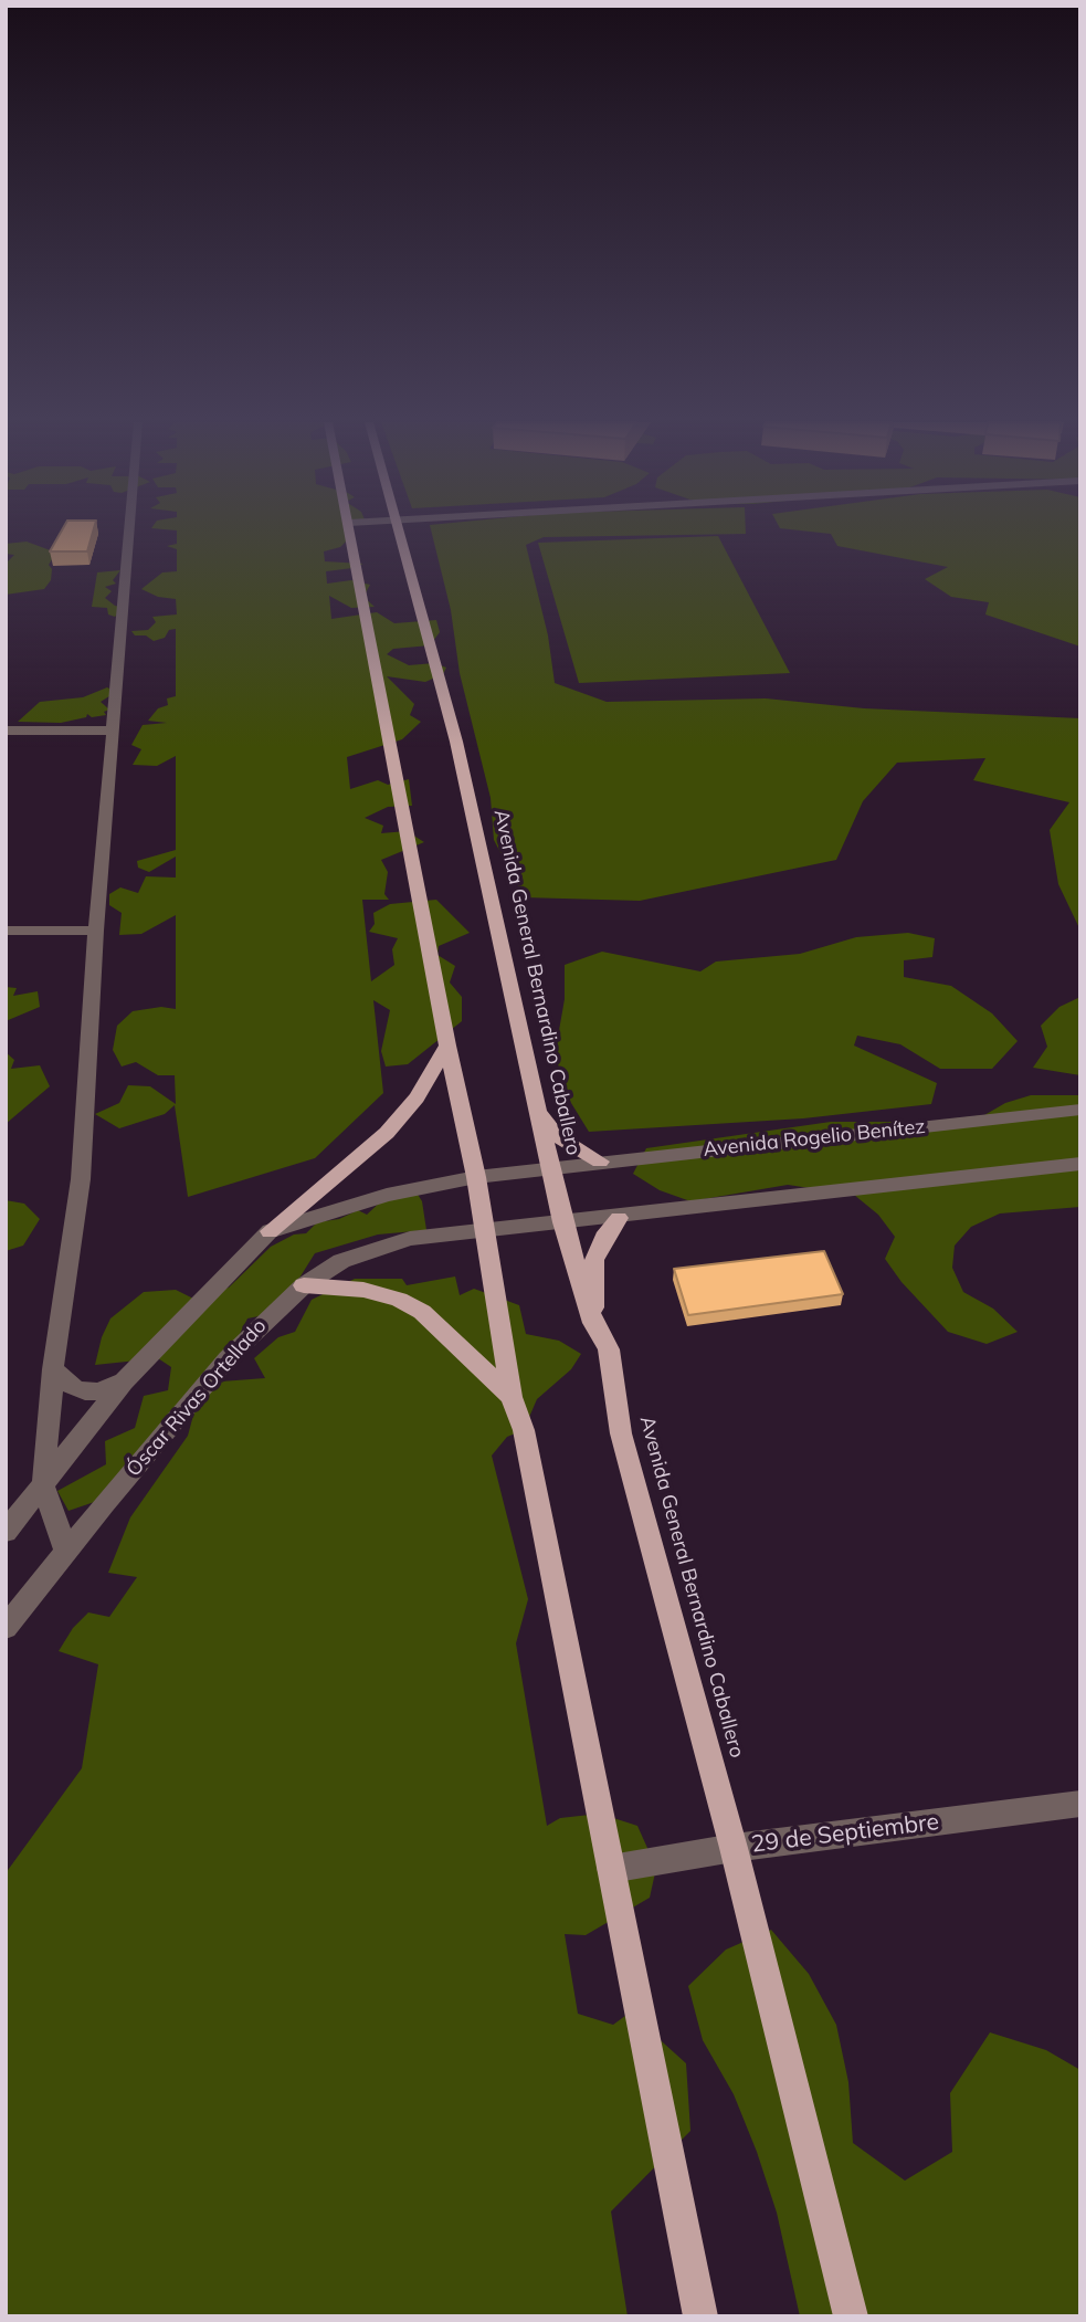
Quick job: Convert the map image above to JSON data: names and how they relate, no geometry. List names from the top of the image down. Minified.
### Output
{"streets":{"main road":["Avenida General Bernardino Caballero"],"street":["Avenida Rogelio Benítez","Óscar Rivas Ortellado","29 de Septiembre"]},"crossings":[["Avenida General Bernardino Caballero","Avenida Rogelio Benítez"],["Avenida General Bernardino Caballero","Óscar Rivas Ortellado"],["Avenida General Bernardino Caballero","29 de Septiembre"]]}
